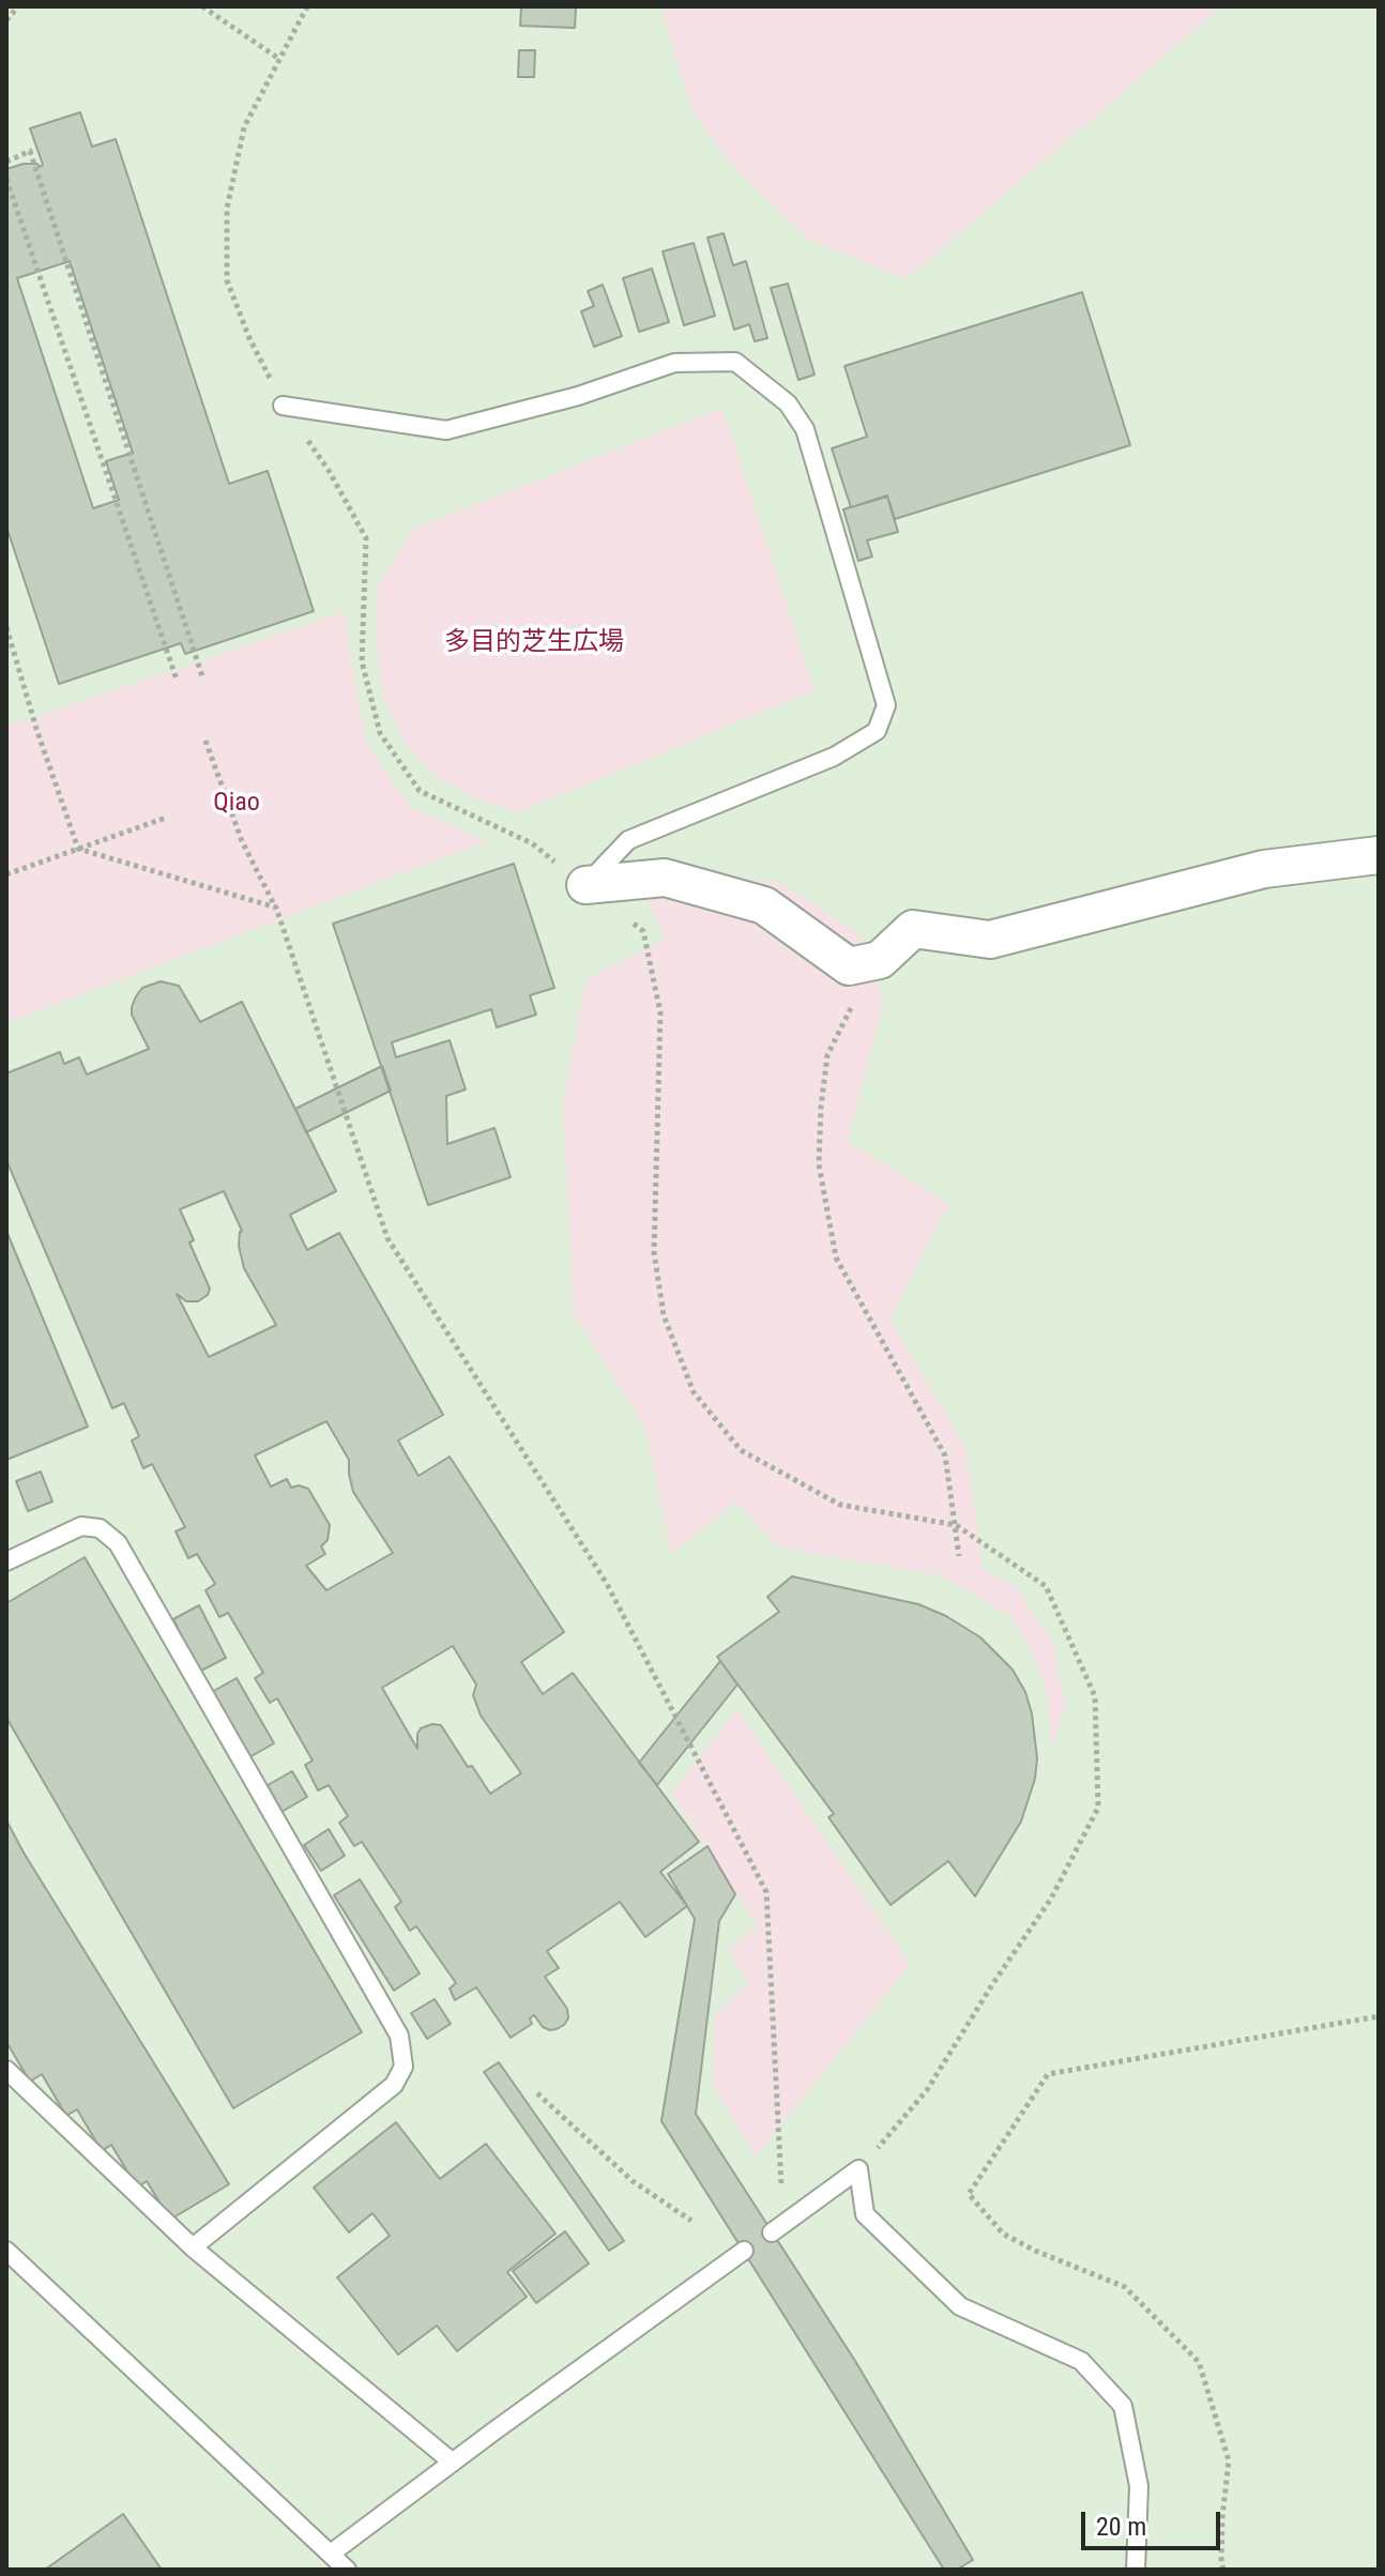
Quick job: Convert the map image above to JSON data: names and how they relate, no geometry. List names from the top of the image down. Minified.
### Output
{"parks":["多目的芝生広場","Qiao"],"scale_bar":"20 m"}
